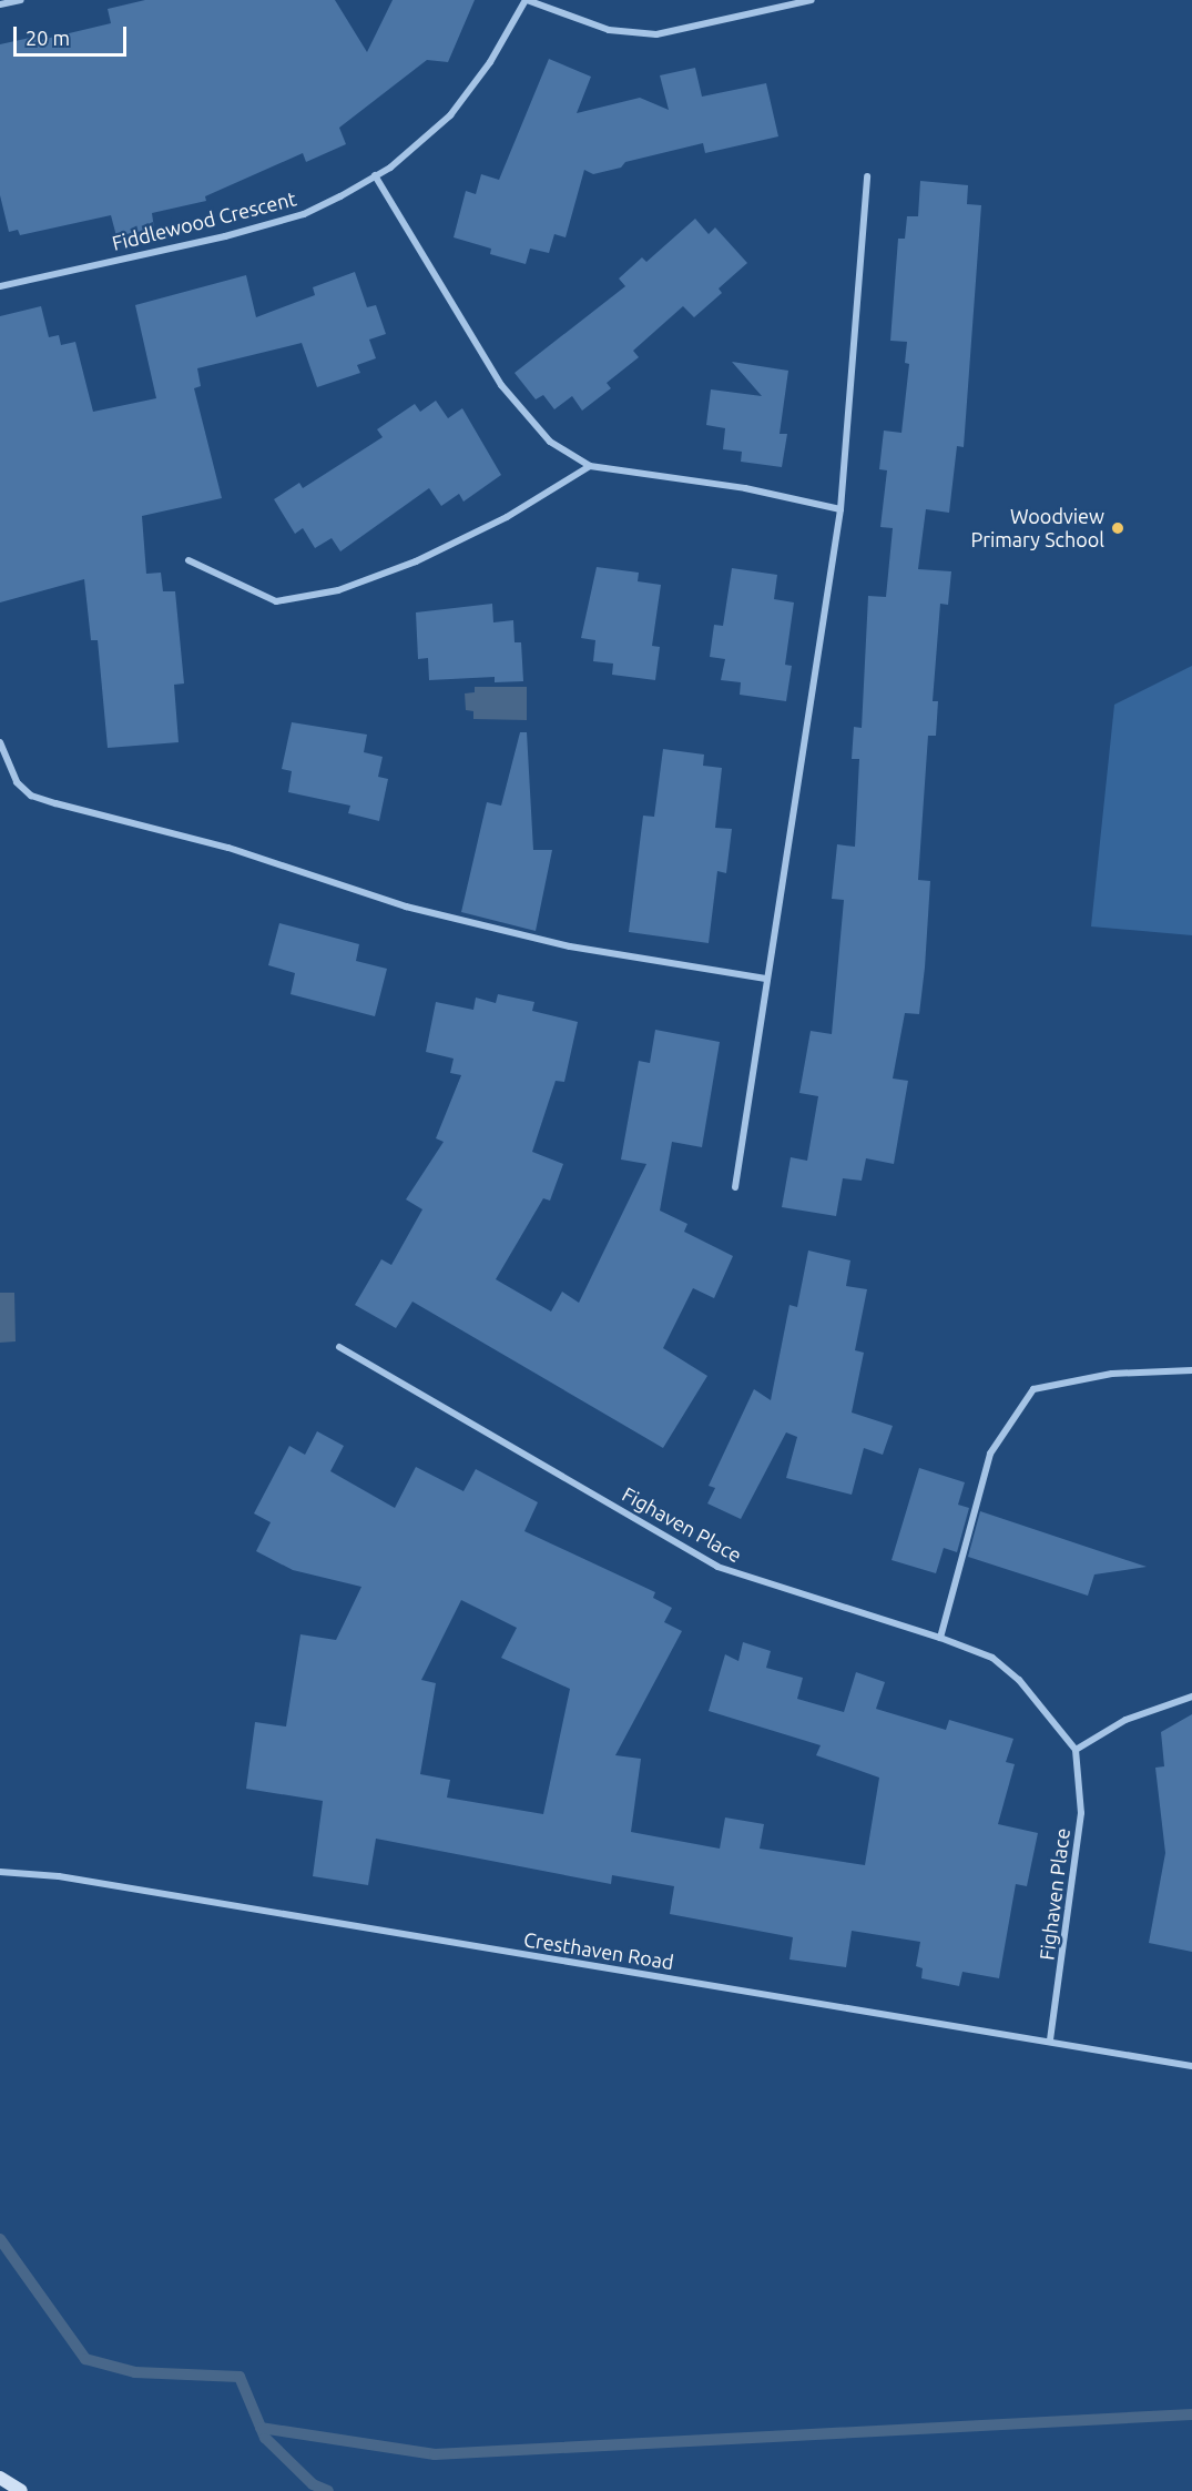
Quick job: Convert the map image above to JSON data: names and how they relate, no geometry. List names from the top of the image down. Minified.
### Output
{"streets":{"street":["Fiddlewood Crescent","Fighaven Place","Cresthaven Road"]},"crossings":[["Fighaven Place","Cresthaven Road"]],"places":["Woodview Primary School"],"scale_bar":"20 m"}
